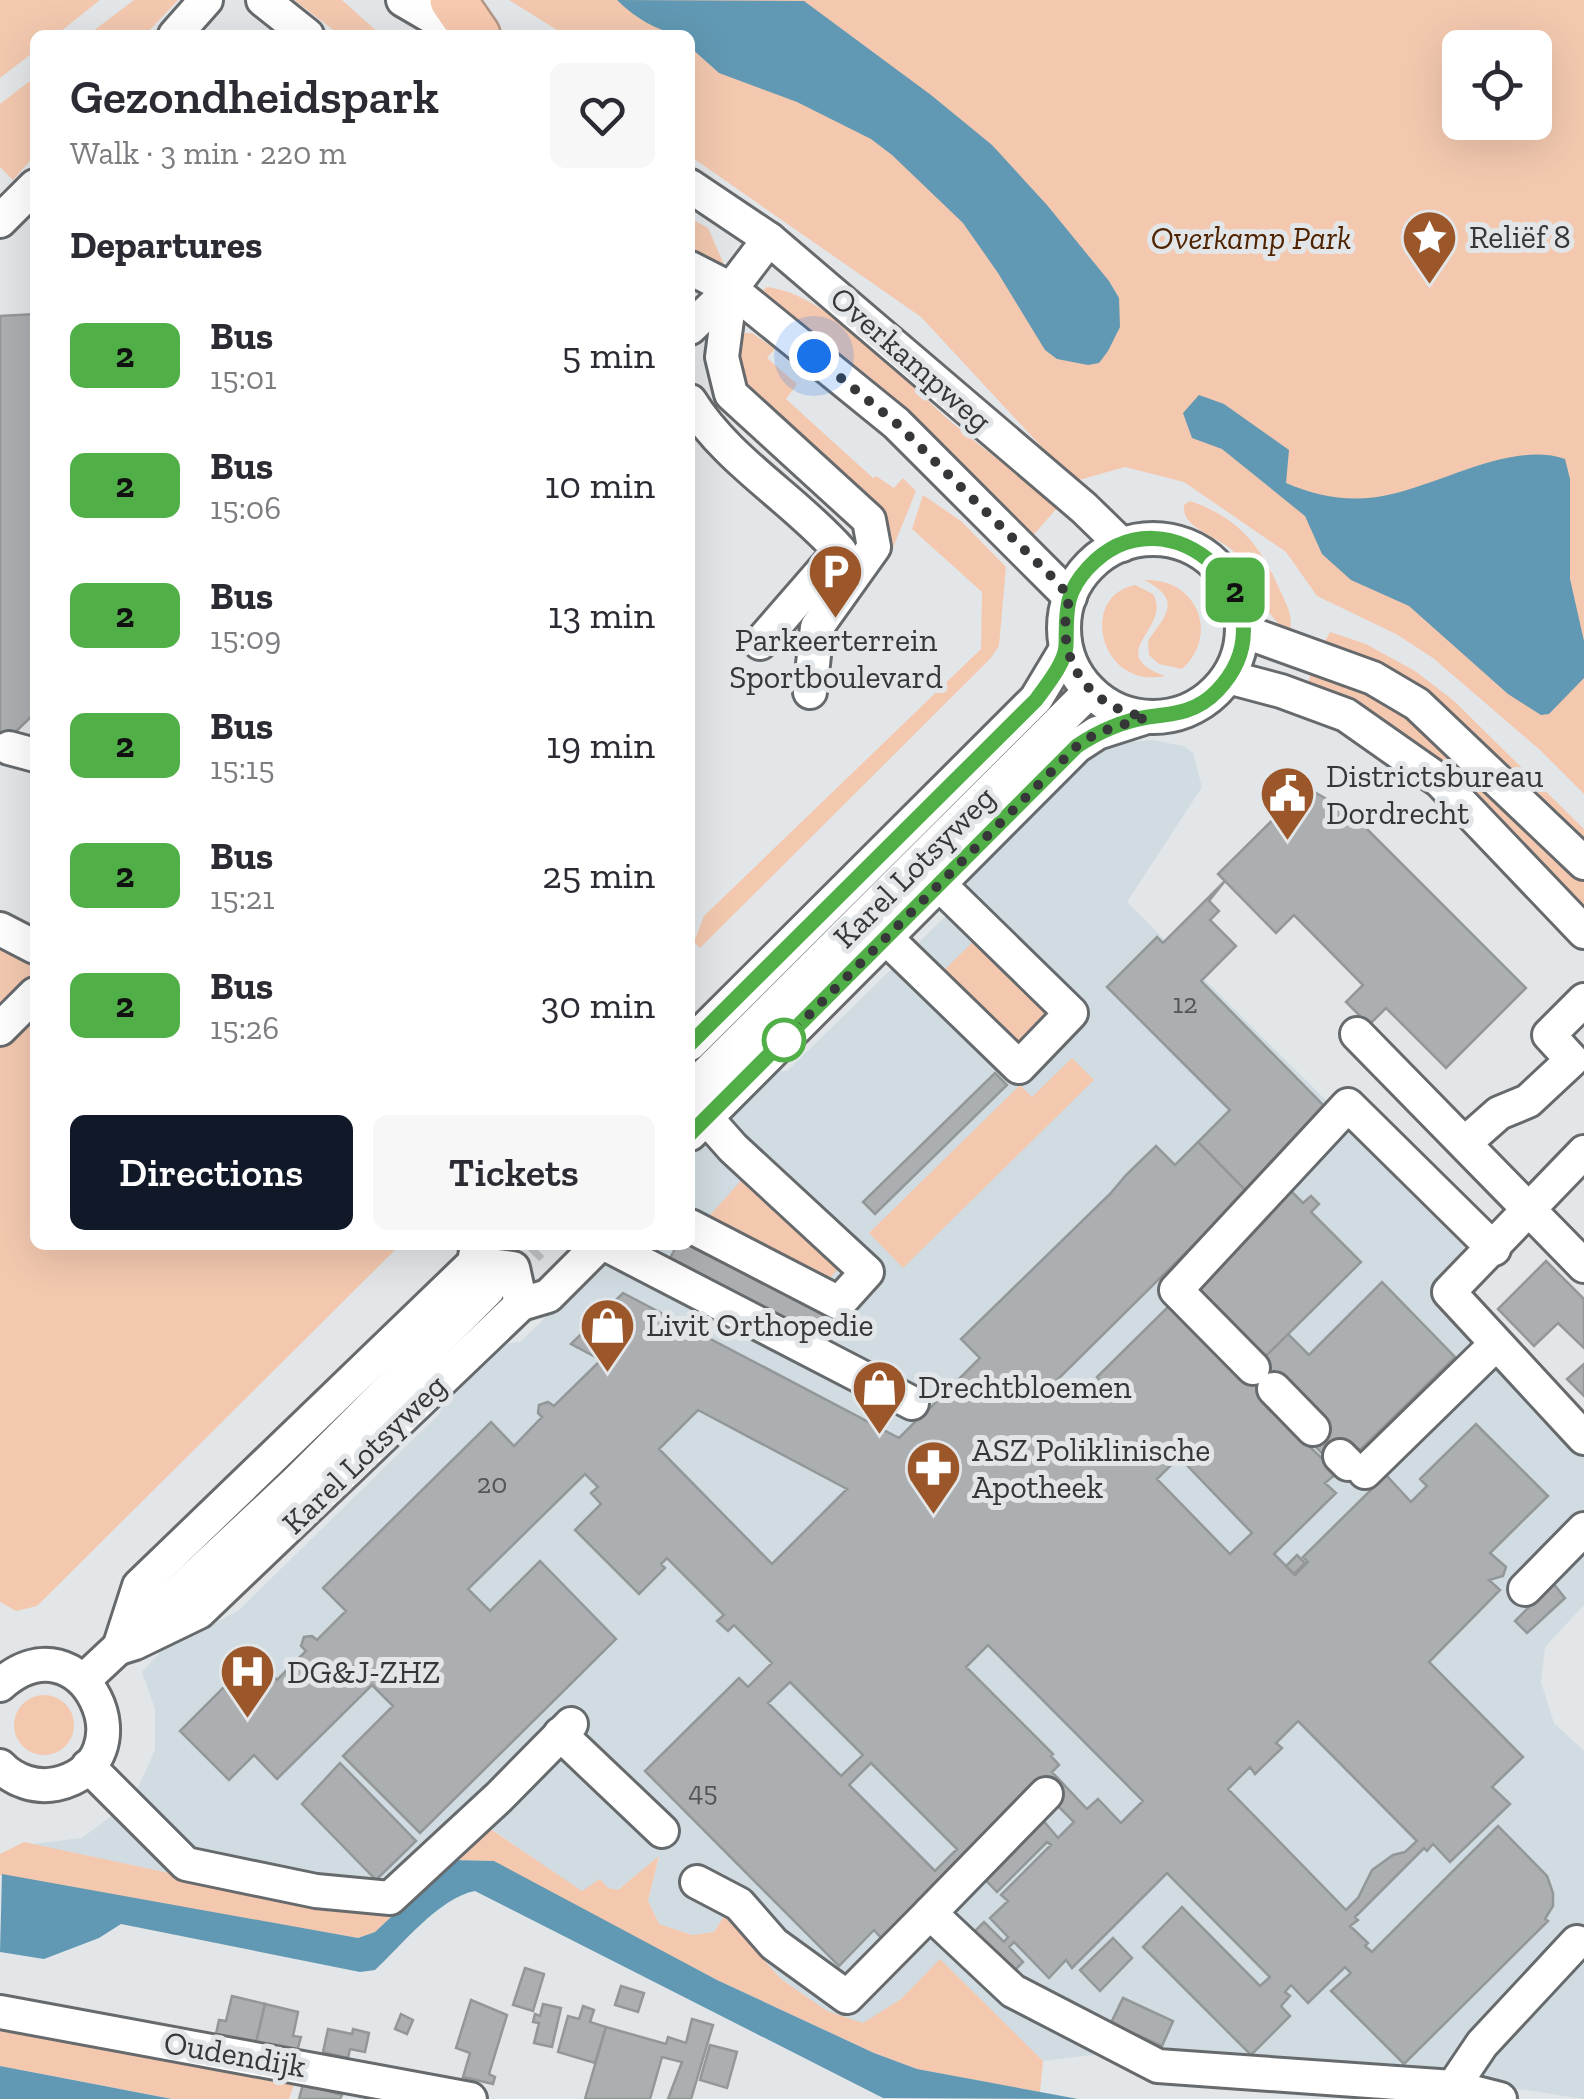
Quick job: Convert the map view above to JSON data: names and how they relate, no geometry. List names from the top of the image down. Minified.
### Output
{"streets":{"street":["Overkampweg","Karel Lotsyweg","Oudendijk"]},"crossings":[["Overkampweg","Karel Lotsyweg"]],"parks":["Overkamp Park"],"places":{"place":["Reliëf 8"],"parking":["Parkeerterrein Sportboulevard"],"public building":["Districtsbureau Dordrecht"],"shop":["Livit Orthopedie","Drechtbloemen"],"pharmacy":["ASZ Poliklinische Apotheek"],"hospital":["DG&J-ZHZ"]},"lines":["bus line 2"],"house_numbers":["12","20","45"],"page":{"on_map":"2","heading":[["Gezondheidspark","Walk · 3 min · 220 m"],"Departures"],"list":[{"mark":"2","name":"Bus","note":"15:01","value":"5 min"},{"mark":"2","name":"Bus","note":"15:06","value":"10 min"},{"mark":"2","name":"Bus","note":"15:09","value":"13 min"},{"mark":"2","name":"Bus","note":"15:15","value":"19 min"},{"mark":"2","name":"Bus","note":"15:21","value":"25 min"},{"mark":"2","name":"Bus","note":"15:26","value":"30 min"}],"buttons":["Directions","Tickets"]}}
